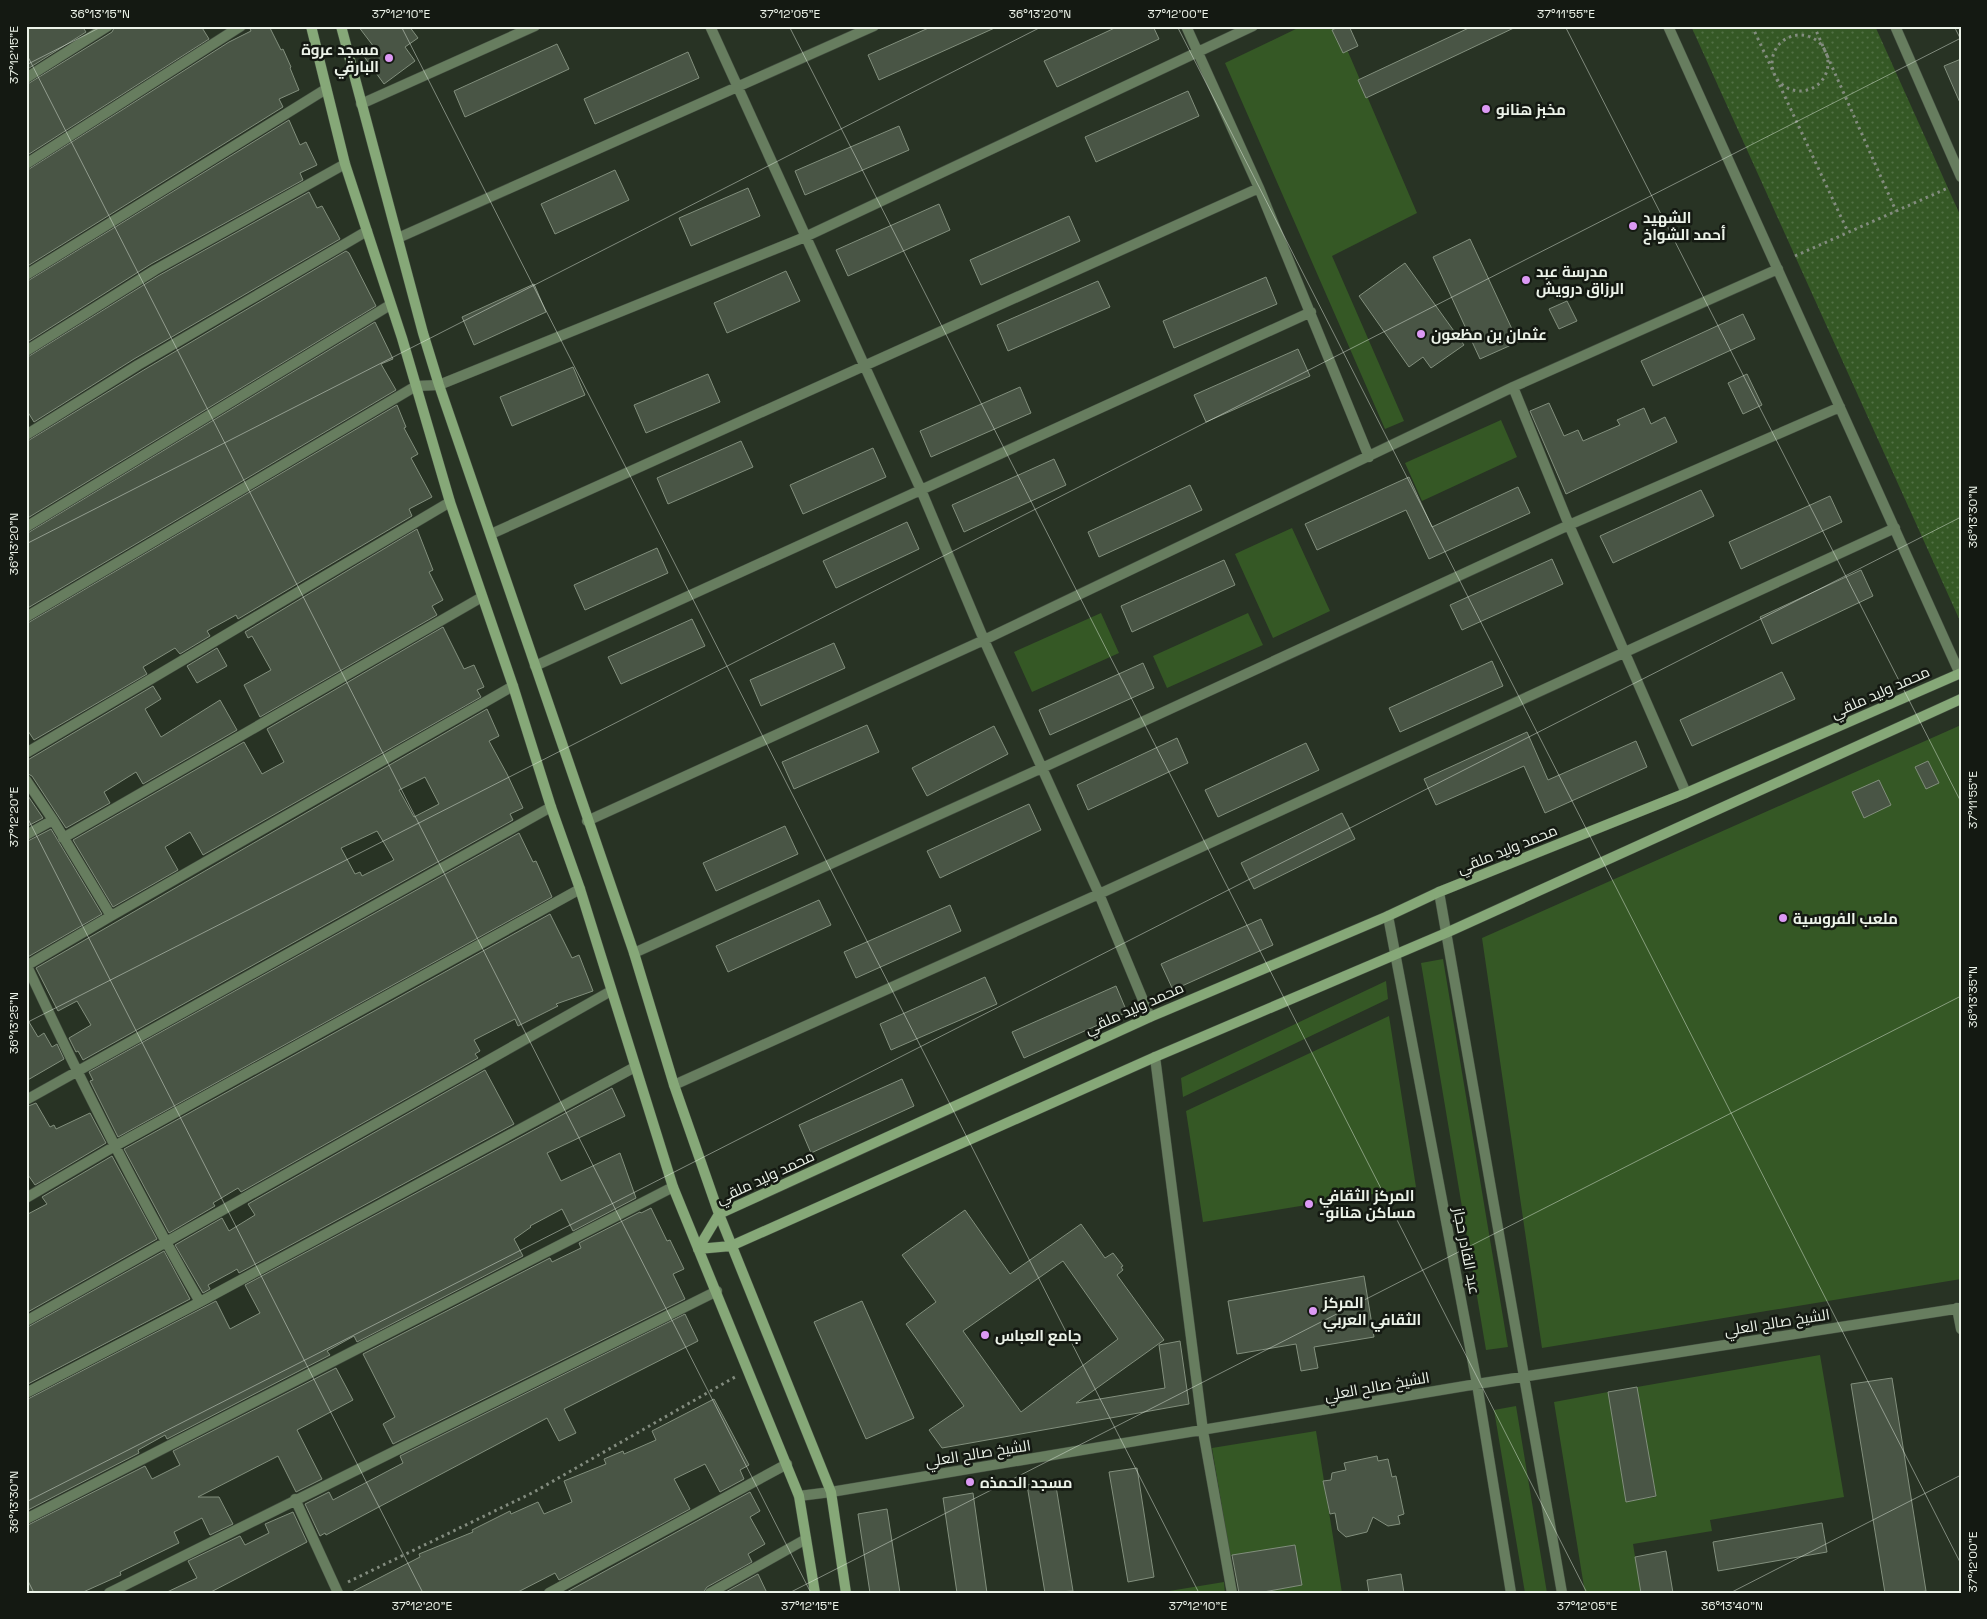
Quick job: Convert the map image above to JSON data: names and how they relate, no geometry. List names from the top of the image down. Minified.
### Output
{"streets":{"main road":["محمد وليد ملقي"],"street":["عبد القادر حجاز","الشيخ صالح العلي"]},"crossings":[["محمد وليد ملقي","عبد القادر حجاز"],["عبد القادر حجاز","الشيخ صالح العلي"]],"places":["مسجد عروة البارقي","مخبز هنانو","الشهيد أحمد الشواخ","مدرسة عبد الرزاق درويش","عثمان بن مظعون","ملعب الفروسية","المركز الثقافي -مساكن هنانو","المركز الثقافي العربي","جامع العباس","مسجد الحمذه"],"coordinates":["36°13'15\"N","37°12'10\"E","37°12'05\"E","36°13'20\"N","37°12'00\"E","37°11'55\"E","37°12'15\"E","36°13'30\"N","37°12'20\"E","36°13'35\"N","36°13'25\"N","36°13'40\"N"]}
